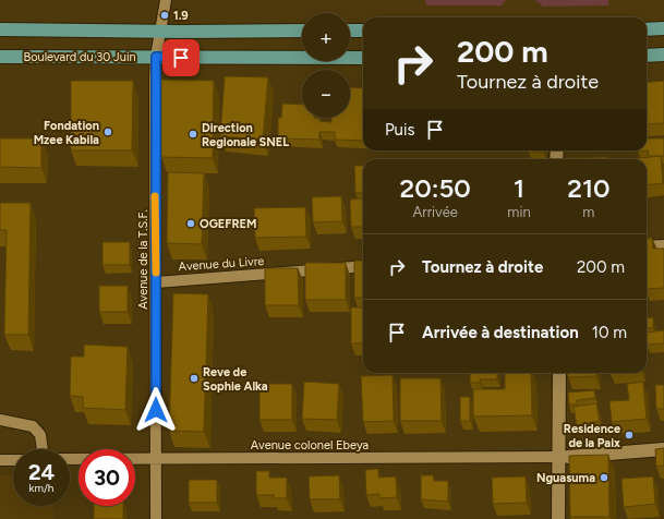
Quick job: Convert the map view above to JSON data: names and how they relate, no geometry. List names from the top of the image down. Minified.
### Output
{"streets":{"main road":["Boulevard du 30 Juin"],"street":["Avenue de la T.S.F.","Avenue du Livre","Avenue colonel Ebeya"]},"crossings":[["Boulevard du 30 Juin","Avenue de la T.S.F."],["Avenue de la T.S.F.","Avenue du Livre"],["Avenue de la T.S.F.","Avenue colonel Ebeya"]],"places":["1.9","Fondation Mzee Kabila","Direction Regionale SNEL","OGEFREM","Reve de Sophie Alka","Residence de la Paix","Nguasuma"],"page":{"map_buttons":["+","−"],"turn":["200 m","Tournez à droite"],"then":"Puis","eta":["20:50","Arrivée","1","min","210","m"],"list":[{"name":"Tournez à droite","value":"200 m"},{"name":"Arrivée à destination","value":"10 m"}],"speed":"24 km/h","limit":"30"}}
